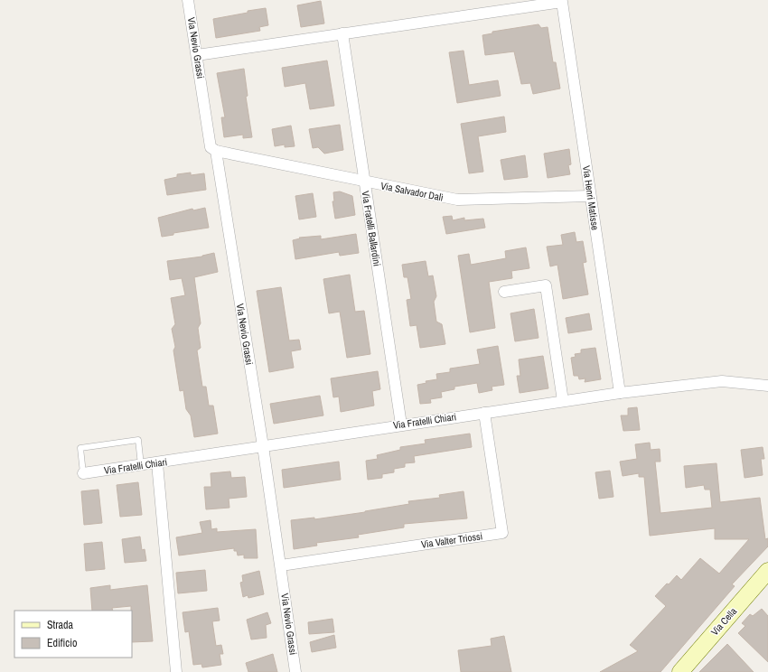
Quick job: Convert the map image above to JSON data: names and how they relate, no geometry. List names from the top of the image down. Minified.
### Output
{"streets":{"street":["Via Nevio Grassi","Via Salvador Dalì","Via Henri Matisse","Via Fratelli Ballardini","Via Fratelli Chiari","Via Valter Triossi","Via Cella"]},"crossings":[["Via Nevio Grassi","Via Salvador Dalì"],["Via Nevio Grassi","Via Fratelli Chiari"],["Via Nevio Grassi","Via Valter Triossi"],["Via Salvador Dalì","Via Henri Matisse"],["Via Salvador Dalì","Via Fratelli Ballardini"],["Via Henri Matisse","Via Fratelli Ballardini"],["Via Henri Matisse","Via Fratelli Chiari"],["Via Fratelli Ballardini","Via Fratelli Chiari"],["Via Fratelli Chiari","Via Valter Triossi"]],"legend":["Strada","Edificio"]}
